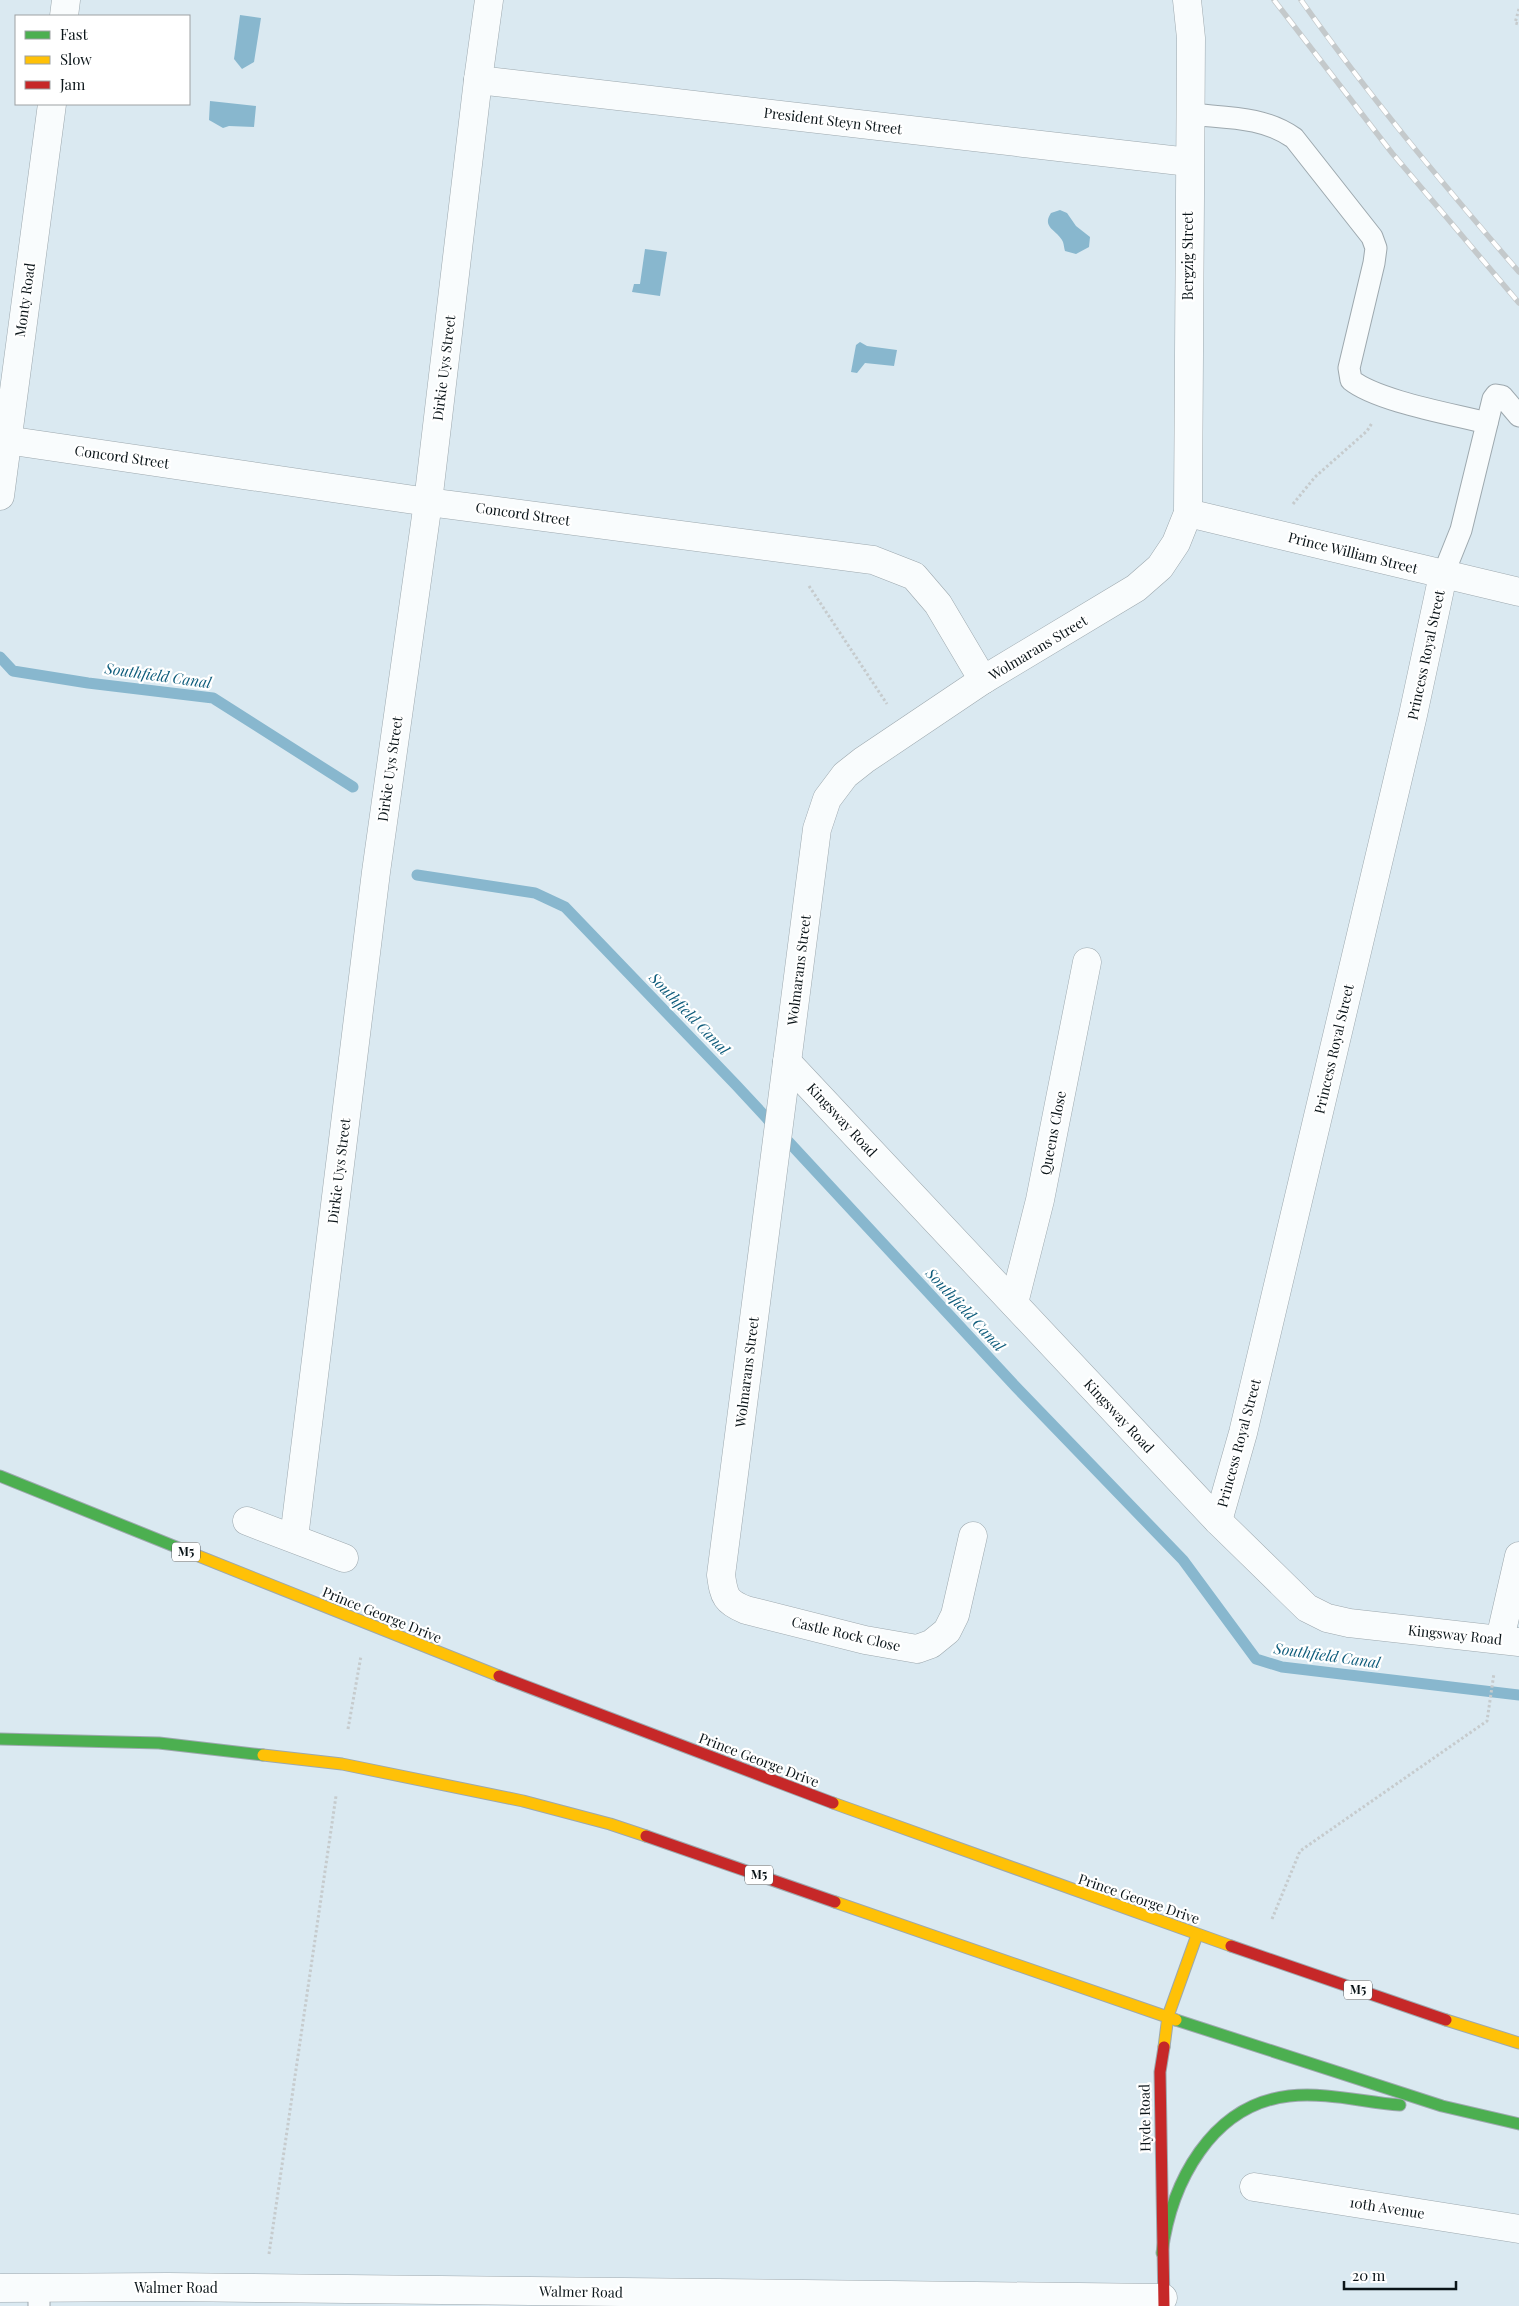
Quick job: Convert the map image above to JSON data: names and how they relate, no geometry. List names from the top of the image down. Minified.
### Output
{"streets":{"main road":["M5","Prince George Drive","Hyde Road"],"street":["President Steyn Street","Bergzig Street","Monty Road","Dirkie Uys Street","Concord Street","Prince William Street","Wolmarans Street","Princess Royal Street","Kingsway Road","Queens Close","Castle Rock Close","10th Avenue","Walmer Road"]},"crossings":[["President Steyn Street","Bergzig Street"],["President Steyn Street","Dirkie Uys Street"],["Bergzig Street","Prince William Street"],["Bergzig Street","Wolmarans Street"],["Monty Road","Concord Street"],["Dirkie Uys Street","Concord Street"],["Concord Street","Wolmarans Street"],["Prince William Street","Wolmarans Street"],["Prince William Street","Princess Royal Street"],["Wolmarans Street","Kingsway Road"],["Wolmarans Street","Castle Rock Close"],["Princess Royal Street","Kingsway Road"],["Kingsway Road","Queens Close"],["M5","Hyde Road"],["Prince George Drive","Hyde Road"],["Hyde Road","Walmer Road"]],"water":["Southfield Canal"],"legend":["Fast","Slow","Jam"],"scale_bar":"20 m"}
